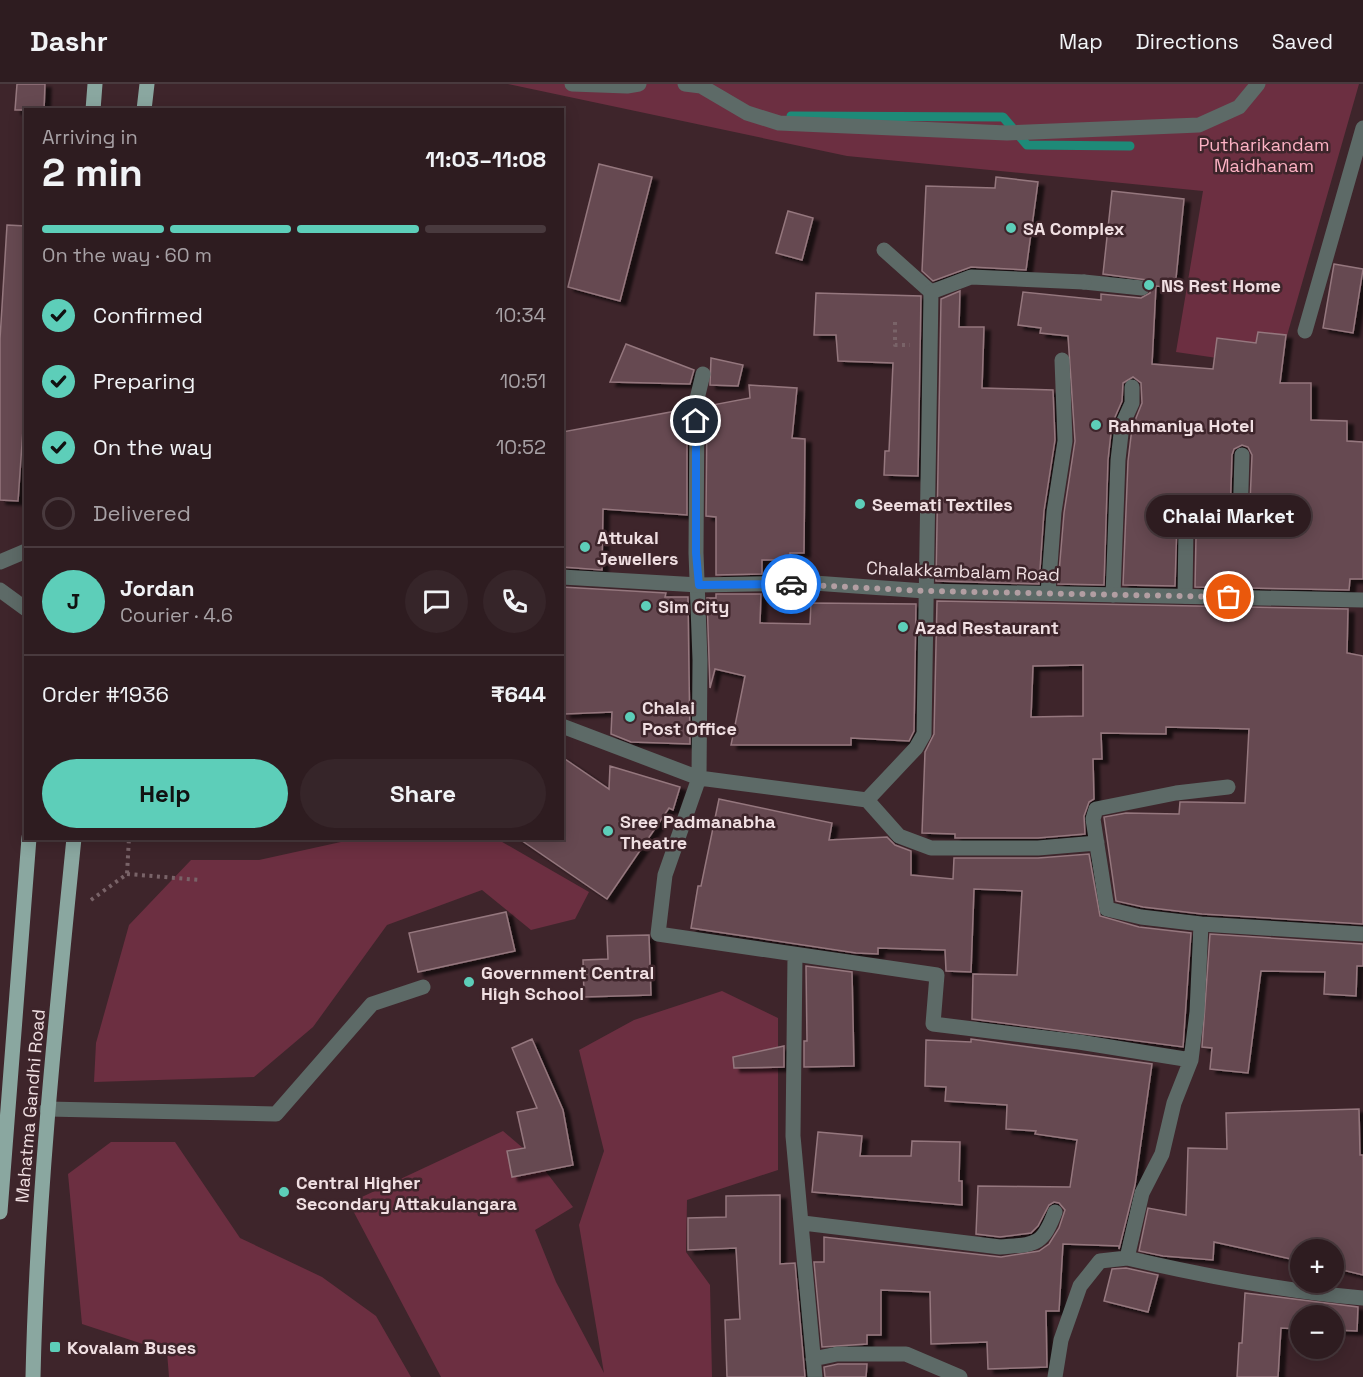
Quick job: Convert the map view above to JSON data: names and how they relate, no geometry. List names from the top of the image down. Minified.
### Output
{"streets":{"main road":["Mahatma Gandhi Road"],"street":["Chalakkambalam Road"]},"parks":["Putharikandam Maidhanam"],"places":{"other":["SA Complex","NS Rest Home","Rahmaniya Hotel","Seemati Textiles","Attukal Jewellers","Chalai Market","Sim City","Azad Restaurant","Chalai Post Office","Sree Padmanabha Theatre","Government Central High School","Central Higher Secondary Attakulangara"],"transit":["Kovalam Buses"]},"page":{"header":"Dashr","nav":["Map","Directions","Saved"],"heading":["2 min","Arriving in","11:03–11:08"],"panel":["Jordan","Courier · 4.6","Order #1936","₹644"],"bar":"On the way · 60 m","list":[["Confirmed","10:34"],["Preparing","10:51"],["On the way","10:52"],"Delivered"],"bubble":"Chalai Market","round":"J","buttons":["Help","Share"],"map_buttons":["+","−"]}}
